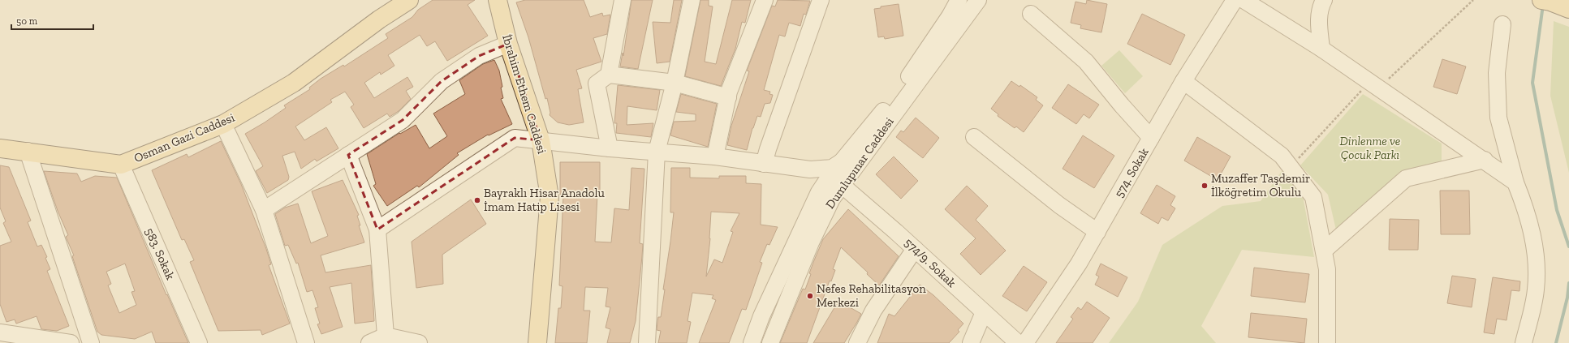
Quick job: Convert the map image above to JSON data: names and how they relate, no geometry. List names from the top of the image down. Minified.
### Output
{"streets":{"main road":["İbrahim Ethem Caddesi","Osman Gazi Caddesi"],"street":["Dumlupınar Caddesi","574. Sokak","583. Sokak","574/9. Sokak"]},"crossings":[["Osman Gazi Caddesi","583. Sokak"],["Dumlupınar Caddesi","574/9. Sokak"]],"parks":["Dinlenme ve Çocuk Parkı"],"places":["Muzaffer Taşdemir İlköğretim Okulu","Bayraklı Hisar Anadolu İmam Hatip Lisesi","Nefes Rehabilitasyon Merkezi"],"scale_bar":"50 m"}
